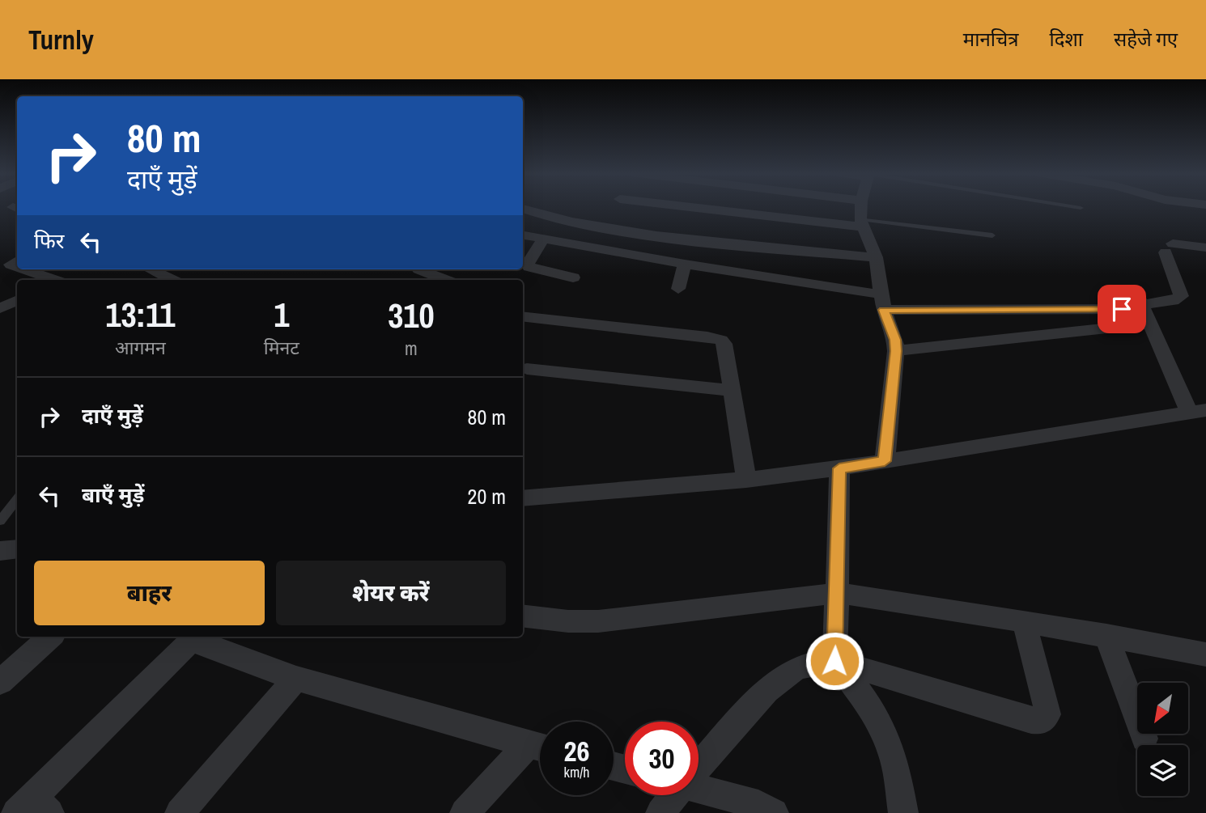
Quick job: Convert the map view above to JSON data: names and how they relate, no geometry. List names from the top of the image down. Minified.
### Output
{"north":"bottom left","page":{"header":"Turnly","nav":["मानचित्र","दिशा","सहेजे गए"],"turn":["80 m","दाएँ मुड़ें"],"then":"फिर","eta":["13:11","आगमन","1","मिनट","310","m"],"list":[{"name":"दाएँ मुड़ें","value":"80 m"},{"name":"बाएँ मुड़ें","value":"20 m"}],"buttons":["बाहर","शेयर करें"],"speed":"26 km/h","limit":"30"}}
